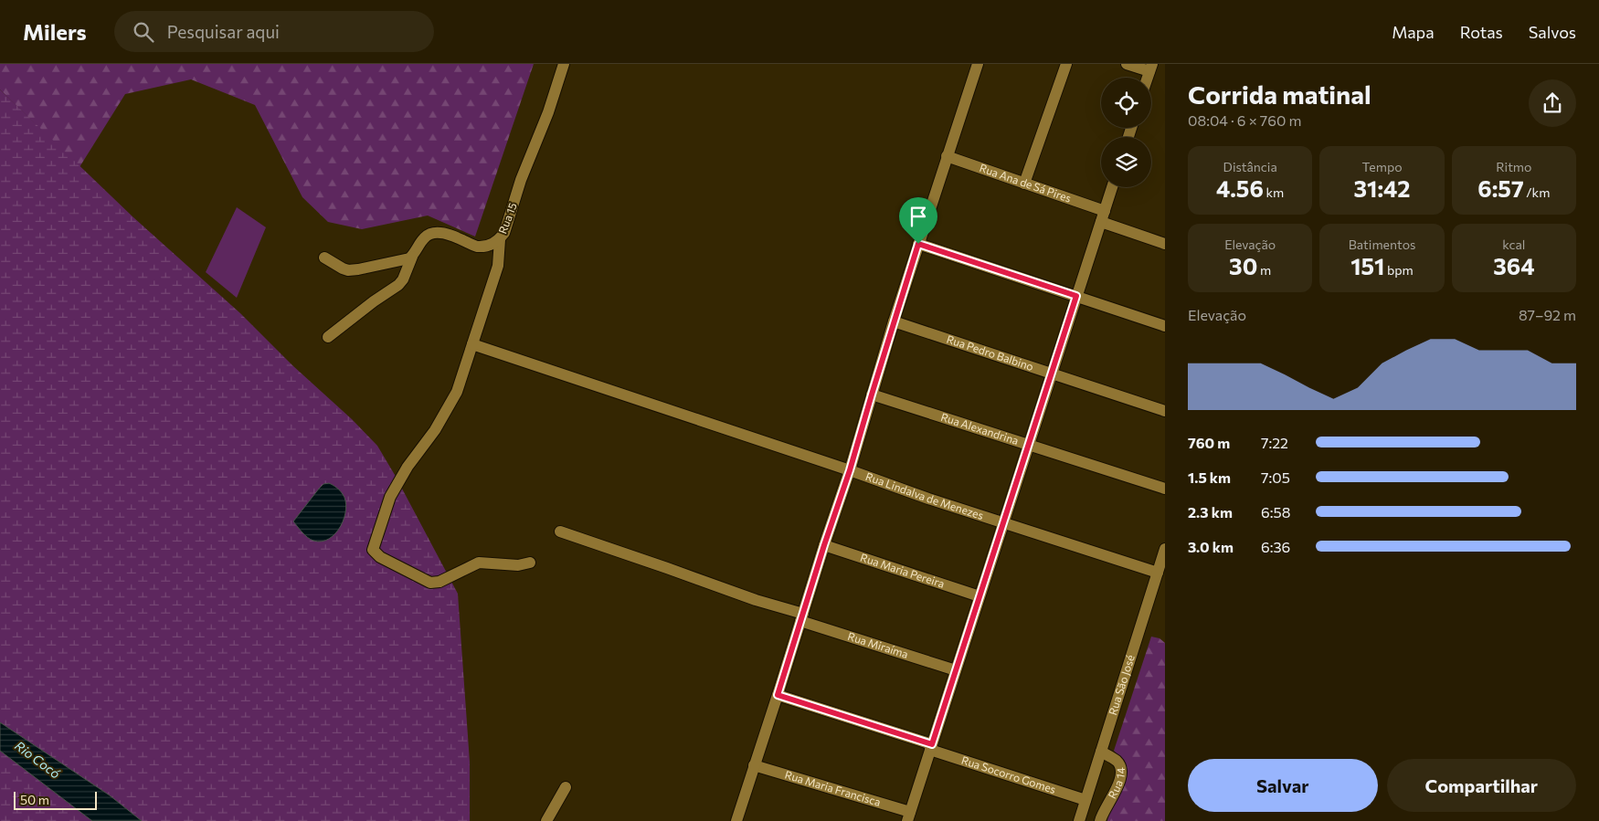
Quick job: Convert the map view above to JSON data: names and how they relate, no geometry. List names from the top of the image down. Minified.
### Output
{"streets":{"street":["Rua Ana de Sá Pires","Rua 15","Rua Pedro Balbino","Rua Alexandrina","Rua Lindalva de Menezes","Rua Maria Pereira","Rua Miraíma","Rua São José","Rua Socorro Gomes","Rua 14","Rua Maria Francisca"]},"crossings":[["Rua Lindalva de Menezes","Rua São José"],["Rua São José","Rua Socorro Gomes"],["Rua São José","Rua 14"]],"water":["Rio Cocó"],"scale_bar":"50 m","page":{"header":"Milers","search":"Pesquisar aqui","nav":["Mapa","Rotas","Salvos"],"heading":["Corrida matinal","08:04 · 6 × 760 m"],"stats":[["Distância","4.56 km"],["Tempo","31:42"],["Ritmo","6:57 /km"],["Elevação","30 m"],["Batimentos","151 bpm"],["kcal","364"]],"chart":["Elevação","87–92 m"],"list":[{"name":"760 m","note":"7:22"},{"name":"1.5 km","note":"7:05"},{"name":"2.3 km","note":"6:58"},{"name":"3.0 km","note":"6:36"}],"buttons":["Salvar","Compartilhar"],"scale":"50 m"}}
